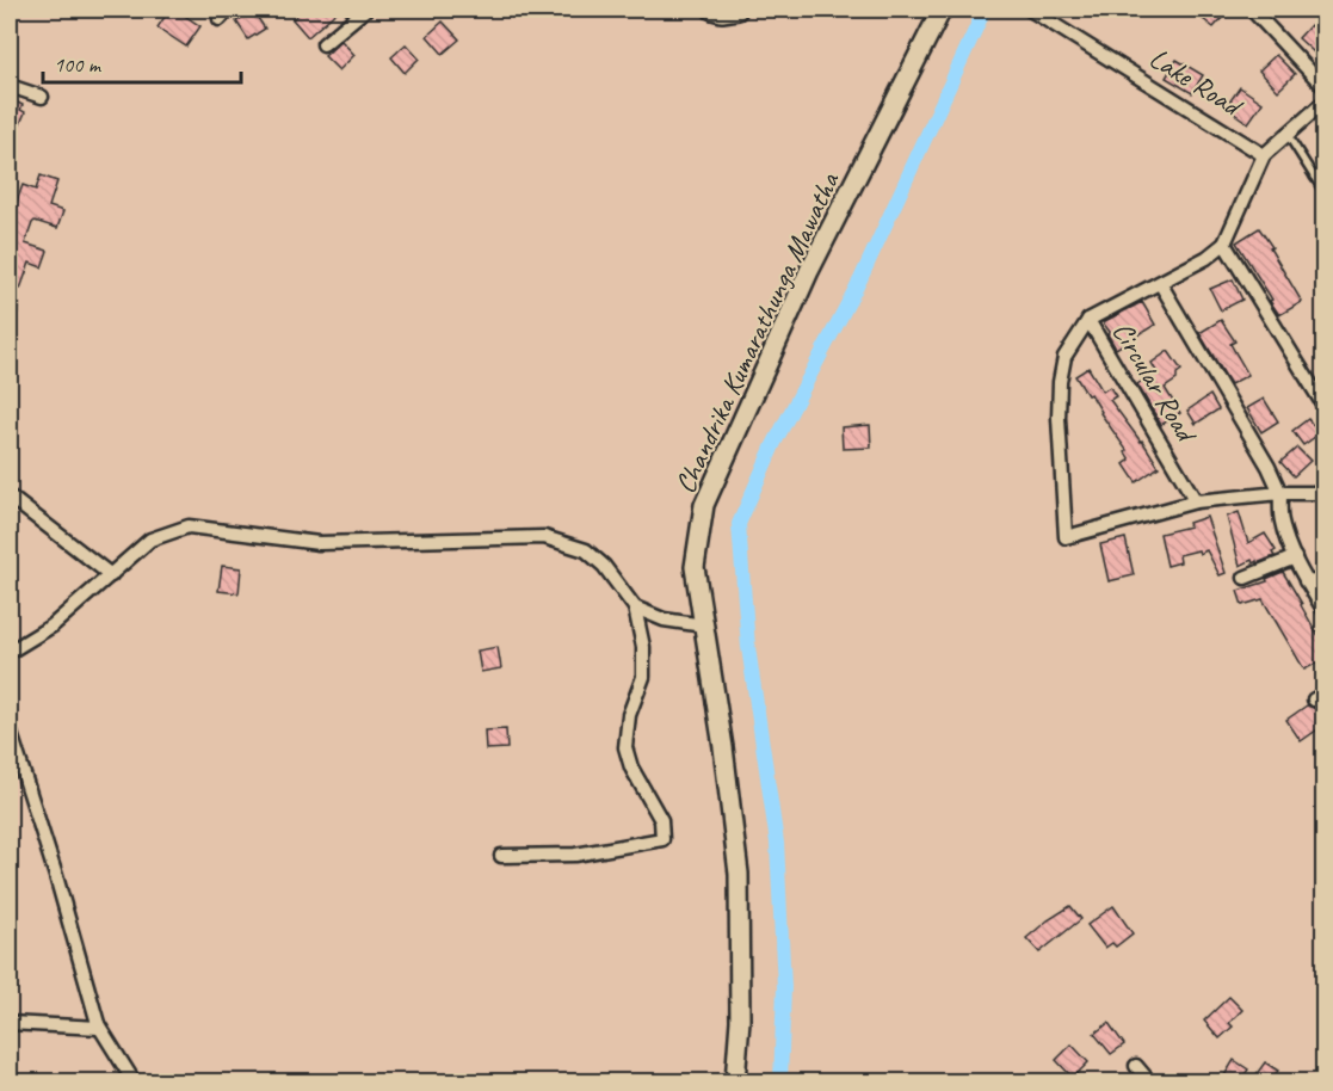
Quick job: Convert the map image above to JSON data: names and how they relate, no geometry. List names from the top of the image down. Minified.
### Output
{"streets":{"main road":["Chandrika Kumarathunga Mawatha"],"street":["Lake Road","Circular Road"]},"scale_bar":"100 m"}
